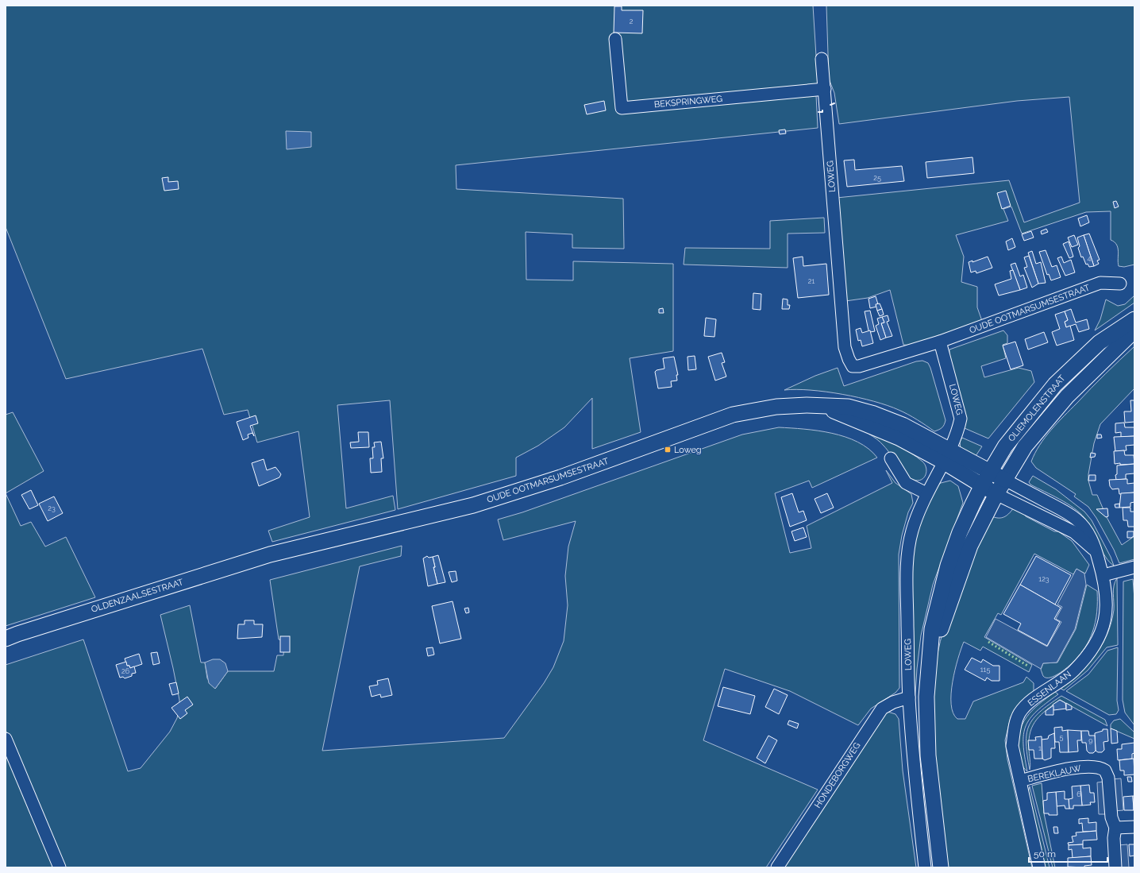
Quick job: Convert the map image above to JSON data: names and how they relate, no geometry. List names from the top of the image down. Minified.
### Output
{"streets":{"main road":["OUDE OOTMARSUMSESTRAAT","OLIEMOLENSTRAAT","OLDENZAALSESTRAAT"],"street":["BEKSPRINGWEG","LOWEG","ESSENLAAN","BEREKLAUW","HONDEBORGWEG"]},"crossings":[["BEKSPRINGWEG","LOWEG"],["LOWEG","OUDE OOTMARSUMSESTRAAT"],["LOWEG","HONDEBORGWEG"],["OUDE OOTMARSUMSESTRAAT","OLIEMOLENSTRAAT"],["OUDE OOTMARSUMSESTRAAT","OLDENZAALSESTRAAT"],["OUDE OOTMARSUMSESTRAAT","ESSENLAAN"],["OLIEMOLENSTRAAT","ESSENLAAN"],["ESSENLAAN","BEREKLAUW"]],"places":{"transit":["Loweg"]},"house_numbers":["2","25","4","21","23","123","115","26","5","9","1","6"],"scale_bar":"50 m"}
